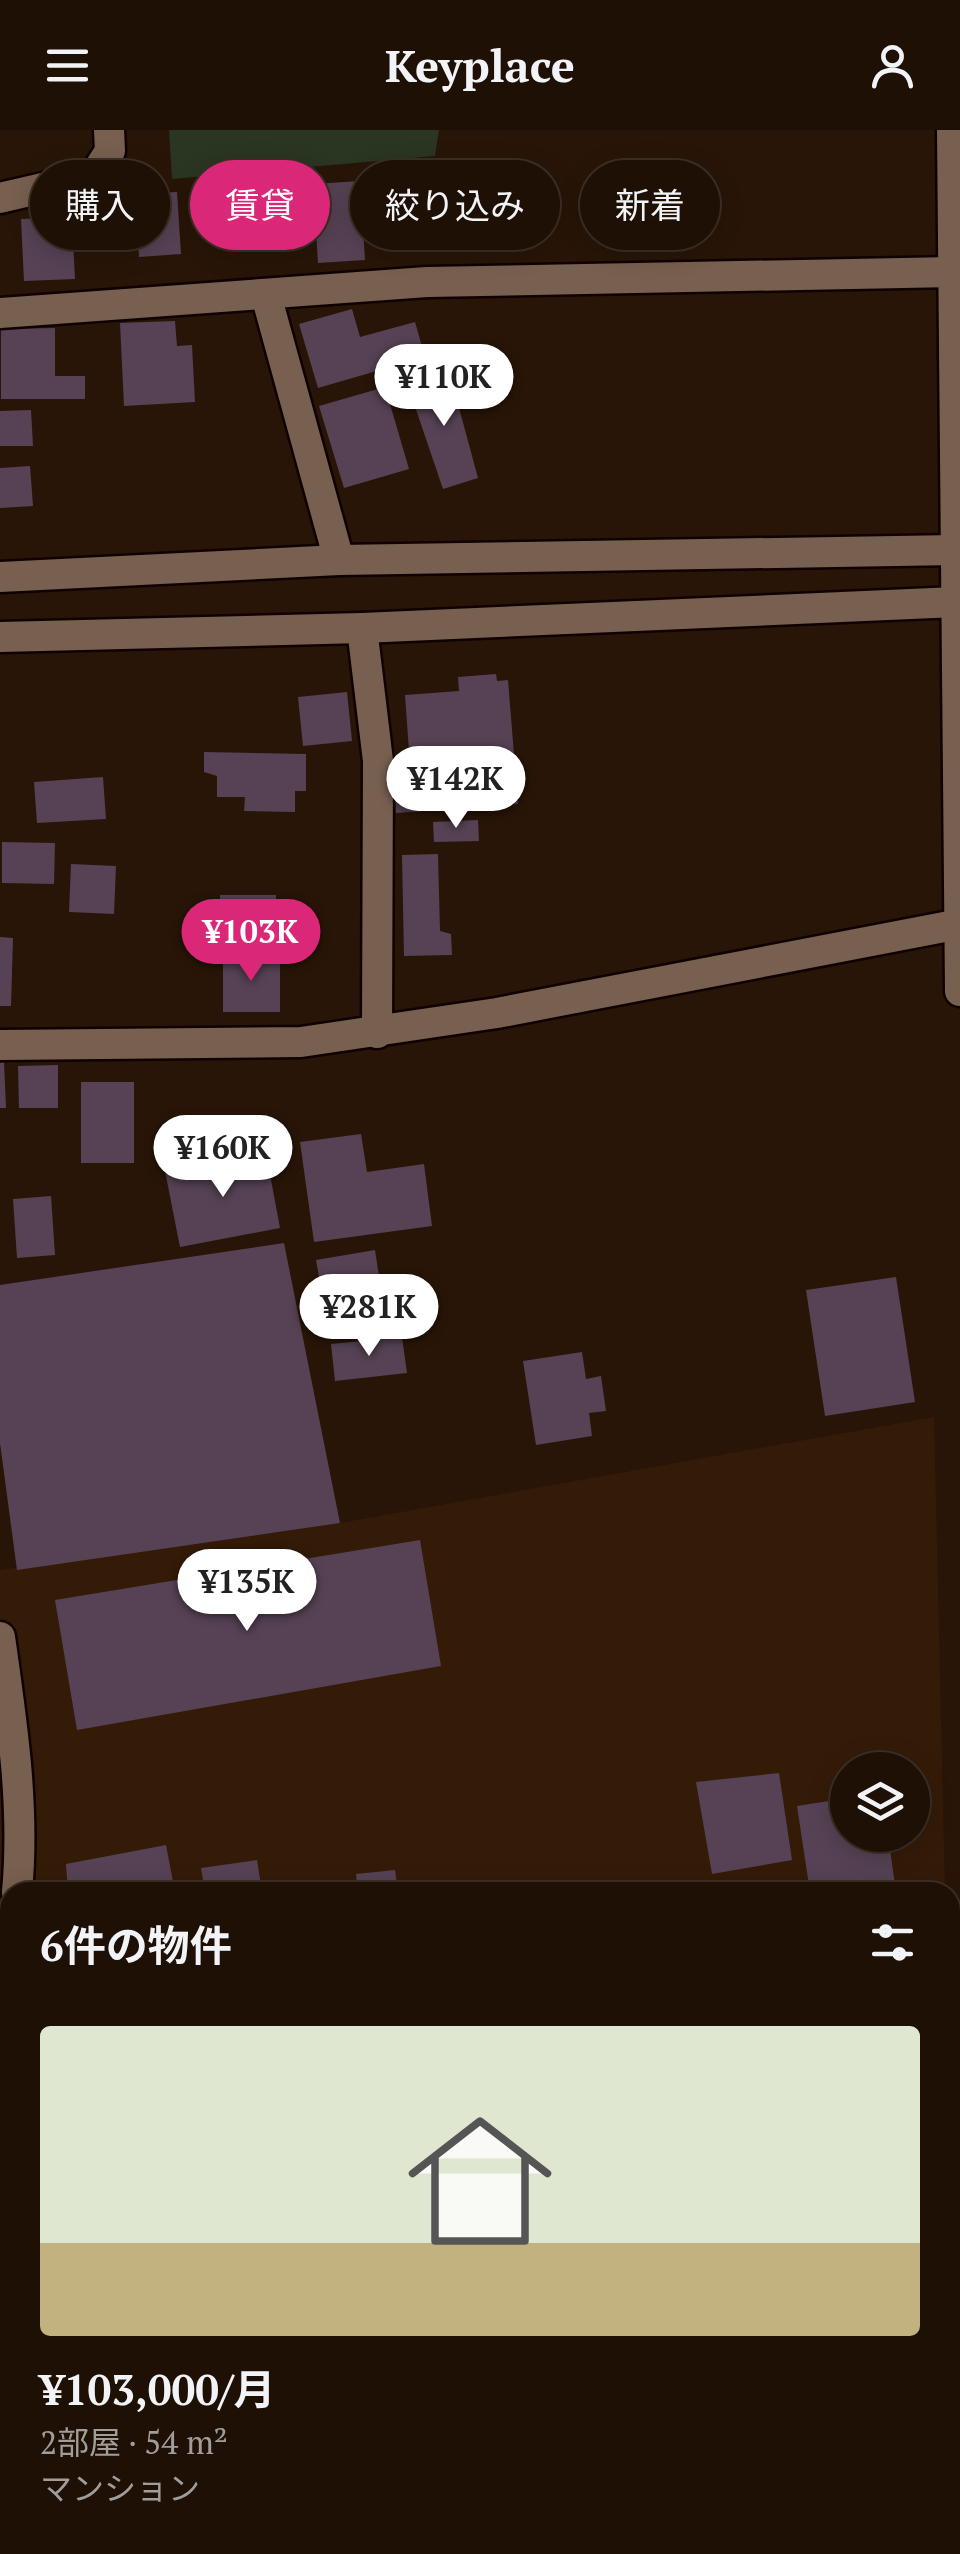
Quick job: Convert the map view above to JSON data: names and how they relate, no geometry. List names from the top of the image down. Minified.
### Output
{"page":{"header":"Keyplace","chip":["購入","賃貸","絞り込み","新着"],"price":["¥110K","¥142K","¥103K","¥160K","¥281K","¥135K"],"heading":"6件の物件","list":[{"name":"¥103,000/月","note":"2部屋 · 54 m² · マンション"}]}}
